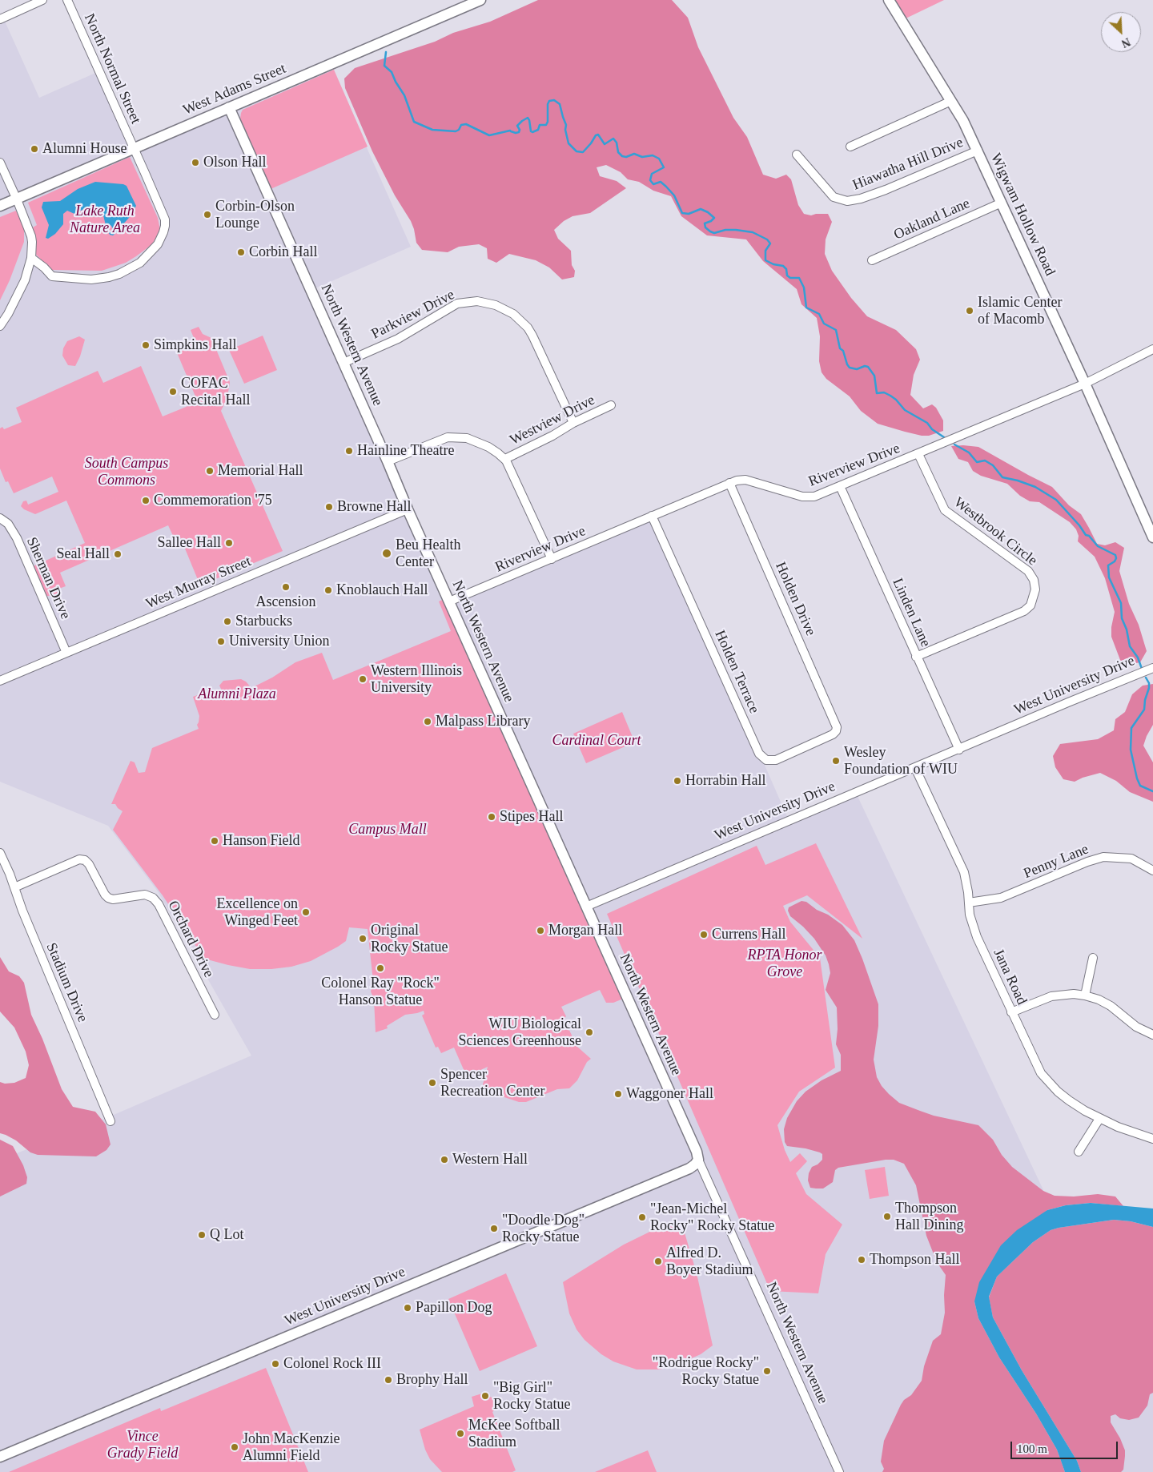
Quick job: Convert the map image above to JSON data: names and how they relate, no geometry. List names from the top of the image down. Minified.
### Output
{"streets":{"street":["North Normal Street","West Adams Street","Hiawatha Hill Drive","Wigwam Hollow Road","Oakland Lane","Parkview Drive","North Western Avenue","Westview Drive","Riverview Drive","Westbrook Circle","Sherman Drive","West Murray Street","Holden Drive","Linden Lane","Holden Terrace","West University Drive","Penny Lane","Orchard Drive","Jana Road","Stadium Drive"]},"crossings":[["North Normal Street","West Adams Street"],["West Adams Street","North Western Avenue"],["Hiawatha Hill Drive","Wigwam Hollow Road"],["Wigwam Hollow Road","Oakland Lane"],["Wigwam Hollow Road","Riverview Drive"],["Parkview Drive","North Western Avenue"],["Parkview Drive","Westview Drive"],["North Western Avenue","Riverview Drive"],["North Western Avenue","West Murray Street"],["North Western Avenue","West University Drive"],["Riverview Drive","Westbrook Circle"],["Riverview Drive","Holden Drive"],["Riverview Drive","Linden Lane"],["Riverview Drive","Holden Terrace"],["Westbrook Circle","Linden Lane"],["Sherman Drive","West Murray Street"],["Holden Drive","Holden Terrace"],["Linden Lane","West University Drive"],["West University Drive","Jana Road"],["Penny Lane","Jana Road"],["Orchard Drive","Stadium Drive"]],"parks":["Lake Ruth Nature Area","South Campus Commons","Alumni Plaza","Cardinal Court","Campus Mall","RPTA Honor Grove","Vince Grady Field"],"places":["Alumni House","Olson Hall","Corbin-Olson Lounge","Corbin Hall","Islamic Center of Macomb","Simpkins Hall","COFAC Recital Hall","Hainline Theatre","Memorial Hall","Commemoration '75","Browne Hall","Sallee Hall","Beu Health Center","Seal Hall","Ascension","Knoblauch Hall","Starbucks","University Union","Western Illinois University","Malpass Library","Wesley Foundation of WIU","Horrabin Hall","Stipes Hall","Hanson Field","Excellence on Winged Feet","Morgan Hall","Currens Hall","Original Rocky Statue","Colonel Ray \"Rock\" Hanson Statue","WIU Biological Sciences Greenhouse","Spencer Recreation Center","Waggoner Hall","Western Hall","Thompson Hall Dining","\"Jean-Michel Rocky\" Rocky Statue","\"Doodle Dog\" Rocky Statue","Q Lot","Thompson Hall","Alfred D. Boyer Stadium","Papillon Dog","Colonel Rock III","\"Rodrigue Rocky\" Rocky Statue","Brophy Hall","\"Big Girl\" Rocky Statue","McKee Softball Stadium","John MacKenzie Alumni Field"],"scale_bar":"100 m","north":"bottom right"}
